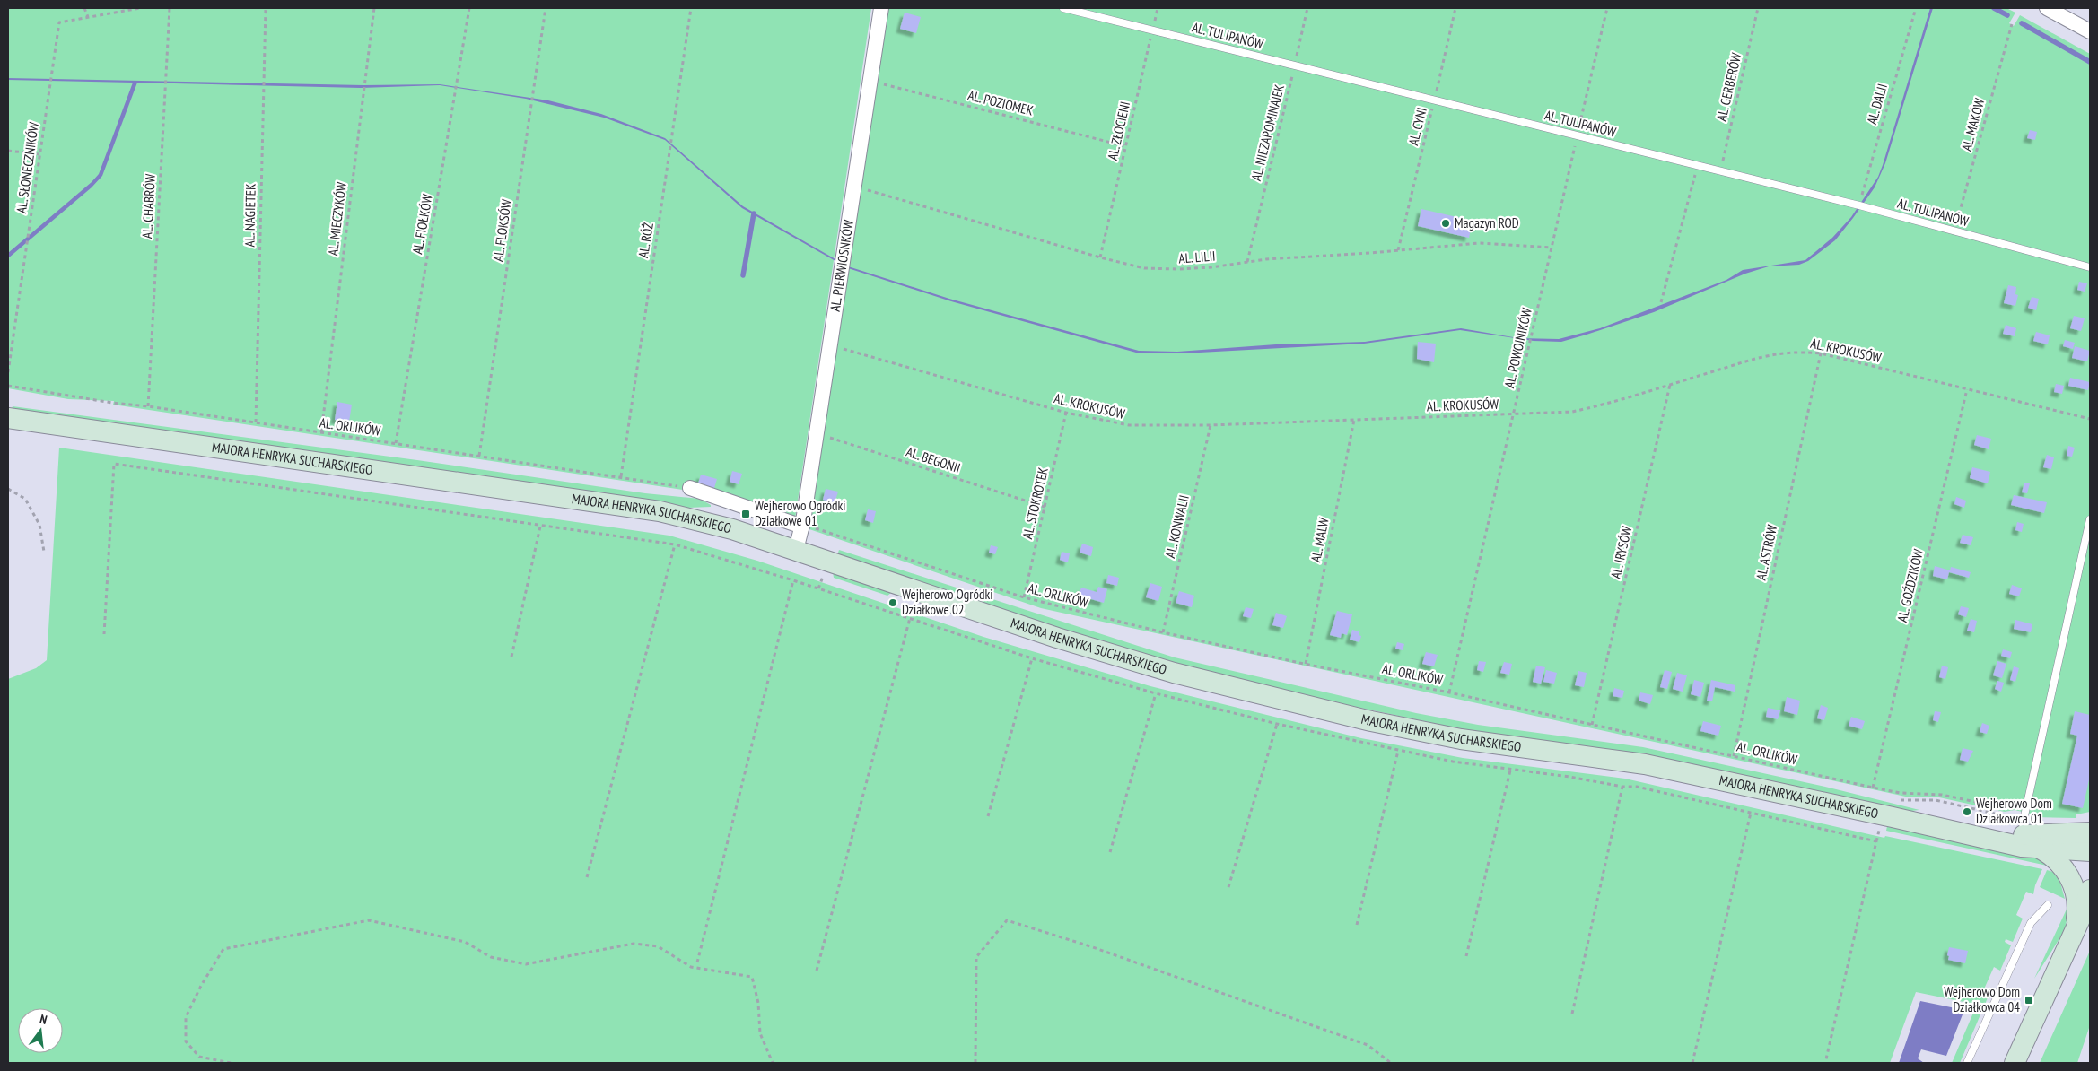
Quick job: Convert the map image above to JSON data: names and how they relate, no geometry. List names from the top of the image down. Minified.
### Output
{"streets":{"street":["AL. PIERWIOSNKÓW","MAJORA HENRYKA SUCHARSKIEGO"],"lane":["AL. TULIPANÓW"],"path":["AL. GERBERÓW","AL. POZIOMEK","AL. DALII","AL. MAKÓW","AL. CYNI","AL. ZŁOCIENI","AL. NIEZAPOMINAJEK","AL. SŁONECZNIKÓW","AL. CHABRÓW","AL. NAGIETEK","AL. MIECZYKÓW","AL. FIOŁKÓW","AL. FLOKSÓW","AL. RÓŻ","AL. LILII","AL. POWOJNIKÓW","AL. KROKUSÓW","AL. ORLIKÓW","AL. BEGONII","AL. STOKROTEK","AL. KONWALII","AL. MALW","AL. IRYSÓW","AL. ASTRÓW","AL. GOŹDZIKÓW"]},"crossings":[["AL. TULIPANÓW","AL. GERBERÓW"],["AL. TULIPANÓW","AL. DALII"],["AL. TULIPANÓW","AL. MAKÓW"],["AL. TULIPANÓW","AL. CYNI"],["AL. TULIPANÓW","AL. ZŁOCIENI"],["AL. TULIPANÓW","AL. NIEZAPOMINAJEK"],["AL. TULIPANÓW","AL. POWOJNIKÓW"],["AL. POZIOMEK","AL. ZŁOCIENI"],["AL. POZIOMEK","AL. PIERWIOSNKÓW"],["AL. CYNI","AL. LILII"],["AL. ZŁOCIENI","AL. LILII"],["AL. NIEZAPOMINAJEK","AL. LILII"],["AL. CHABRÓW","AL. ORLIKÓW"],["AL. NAGIETEK","AL. ORLIKÓW"],["AL. MIECZYKÓW","AL. ORLIKÓW"],["AL. FIOŁKÓW","AL. ORLIKÓW"],["AL. FLOKSÓW","AL. ORLIKÓW"],["AL. RÓŻ","AL. ORLIKÓW"],["AL. LILII","AL. PIERWIOSNKÓW"],["AL. LILII","AL. POWOJNIKÓW"],["AL. PIERWIOSNKÓW","AL. KROKUSÓW"],["AL. PIERWIOSNKÓW","AL. ORLIKÓW"],["AL. PIERWIOSNKÓW","MAJORA HENRYKA SUCHARSKIEGO"],["AL. PIERWIOSNKÓW","AL. BEGONII"],["AL. POWOJNIKÓW","AL. KROKUSÓW"],["AL. POWOJNIKÓW","AL. ORLIKÓW"],["AL. KROKUSÓW","AL. STOKROTEK"],["AL. KROKUSÓW","AL. KONWALII"],["AL. KROKUSÓW","AL. MALW"],["AL. KROKUSÓW","AL. IRYSÓW"],["AL. KROKUSÓW","AL. ASTRÓW"],["AL. KROKUSÓW","AL. GOŹDZIKÓW"],["AL. ORLIKÓW","AL. STOKROTEK"],["AL. ORLIKÓW","AL. KONWALII"],["AL. ORLIKÓW","AL. MALW"],["AL. ORLIKÓW","AL. IRYSÓW"],["AL. ORLIKÓW","AL. ASTRÓW"],["AL. ORLIKÓW","AL. GOŹDZIKÓW"],["AL. BEGONII","AL. STOKROTEK"]],"places":{"other":["Magazyn ROD","Wejherowo Ogródki Działkowe 02","Wejherowo Dom Działkowca 01"],"transit":["Wejherowo Ogródki Działkowe 01","Wejherowo Dom Działkowca 04"]},"north":"top"}
